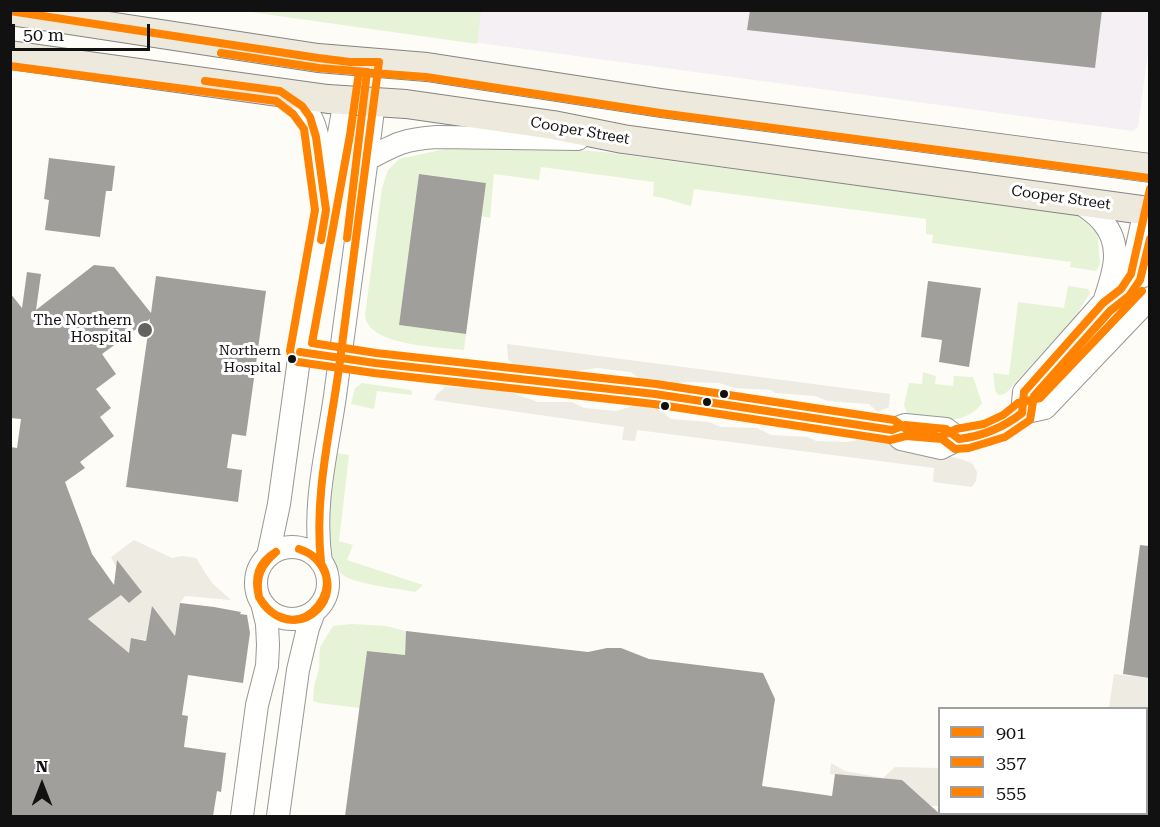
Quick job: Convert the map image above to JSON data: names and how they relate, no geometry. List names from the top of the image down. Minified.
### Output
{"streets":{"main road":["Cooper Street"]},"places":["The Northern Hospital","Northern Hospital"],"lines":["transit line 901","transit line 357","transit line 555"],"legend":["901","357","555"],"scale_bar":"50 m","north":"top"}
